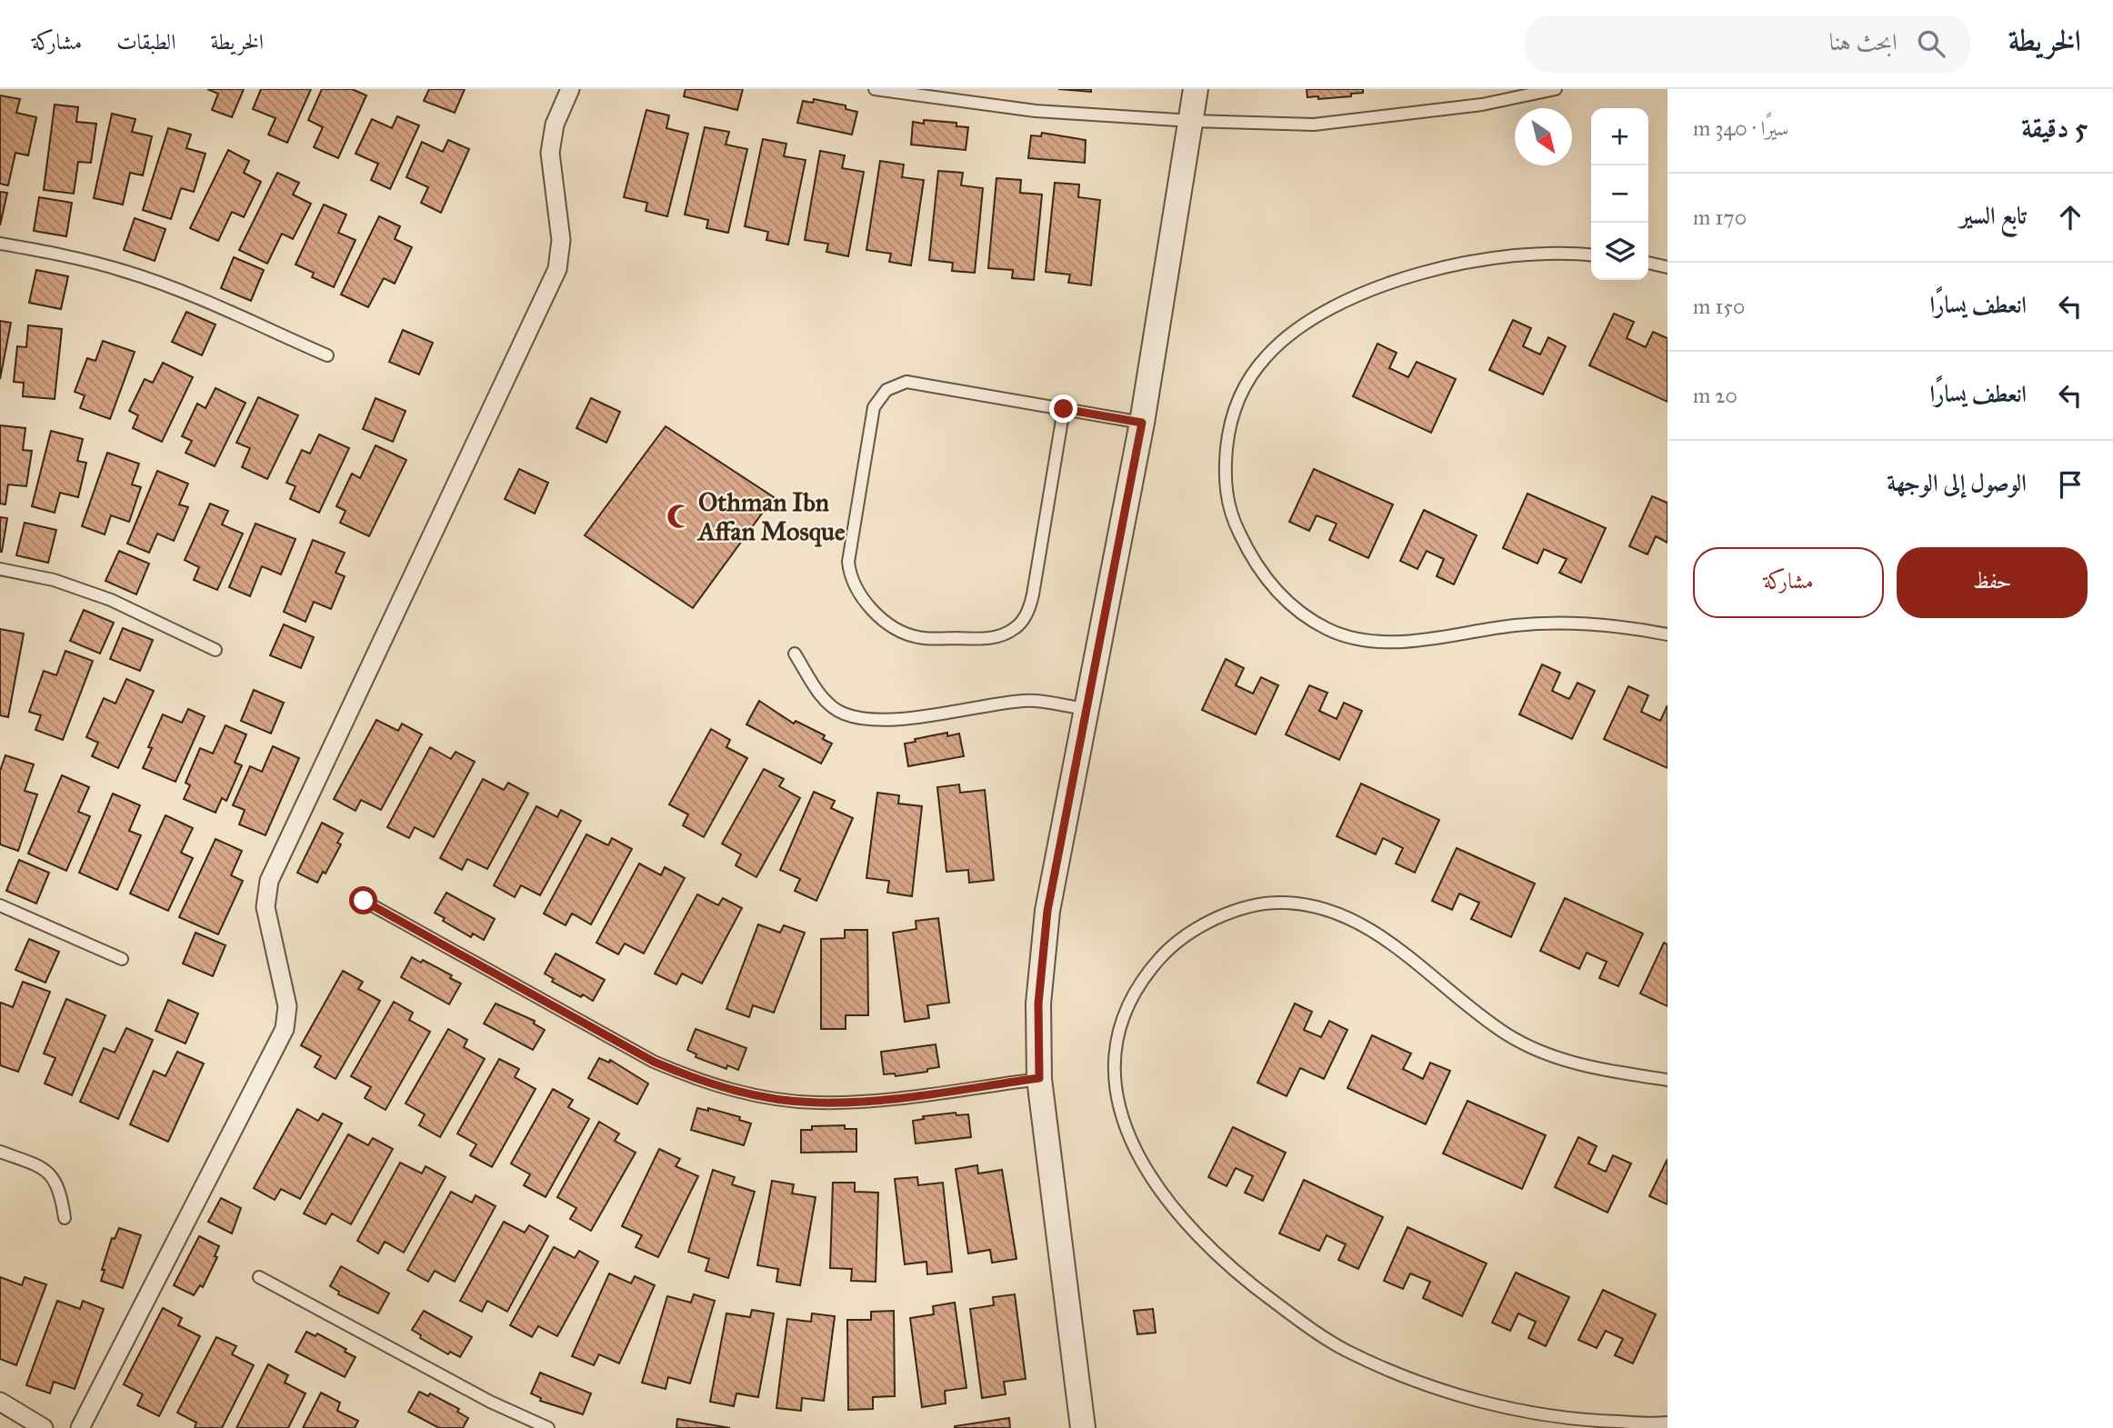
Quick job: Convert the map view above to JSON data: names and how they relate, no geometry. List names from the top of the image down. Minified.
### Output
{"places":{"mosque":["Othman Ibn Affan Mosque"]},"north":"bottom right","page":{"header":"الخريطة","search":"ابحث هنا","nav":["الخريطة","الطبقات","مشاركة"],"heading":["5 دقيقة","سيرًا · 340 m"],"map_buttons":["+","−"],"list":[["تابع السير","170 m"],["انعطف يسارًا","150 m"],["انعطف يسارًا","20 m"],"الوصول إلى الوجهة"],"buttons":["حفظ","مشاركة"]}}
